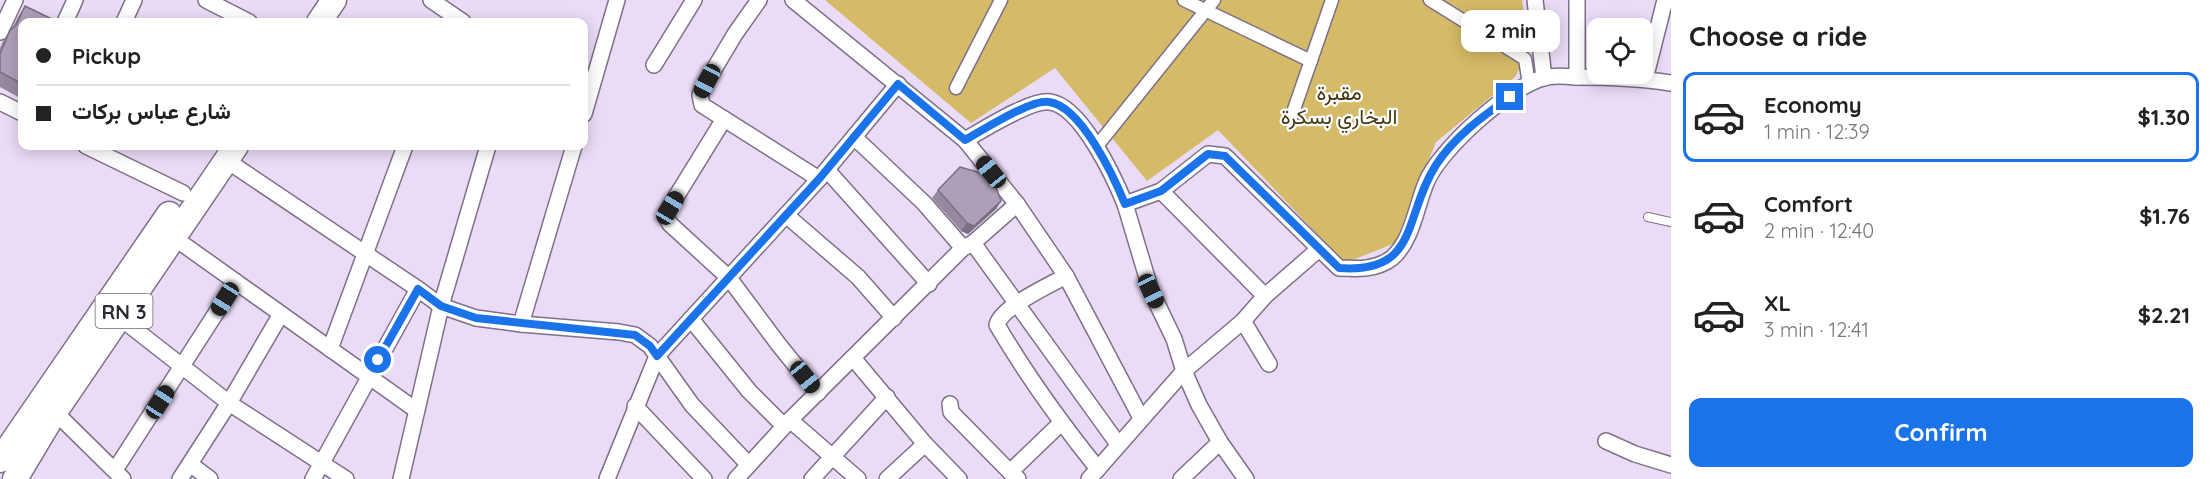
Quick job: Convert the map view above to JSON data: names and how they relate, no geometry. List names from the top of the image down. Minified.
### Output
{"streets":{"main road":["RN 3"]},"parks":["مقبرة البخاري بسكرة"],"page":{"heading":"Choose a ride","bubble":"2 min","banner":["Pickup","شارع عباس بركات"],"list":[{"name":"Economy","note":"1 min · 12:39","value":"$1.30"},{"name":"Comfort","note":"2 min · 12:40","value":"$1.76"},{"name":"XL","note":"3 min · 12:41","value":"$2.21"}],"buttons":"Confirm"}}
